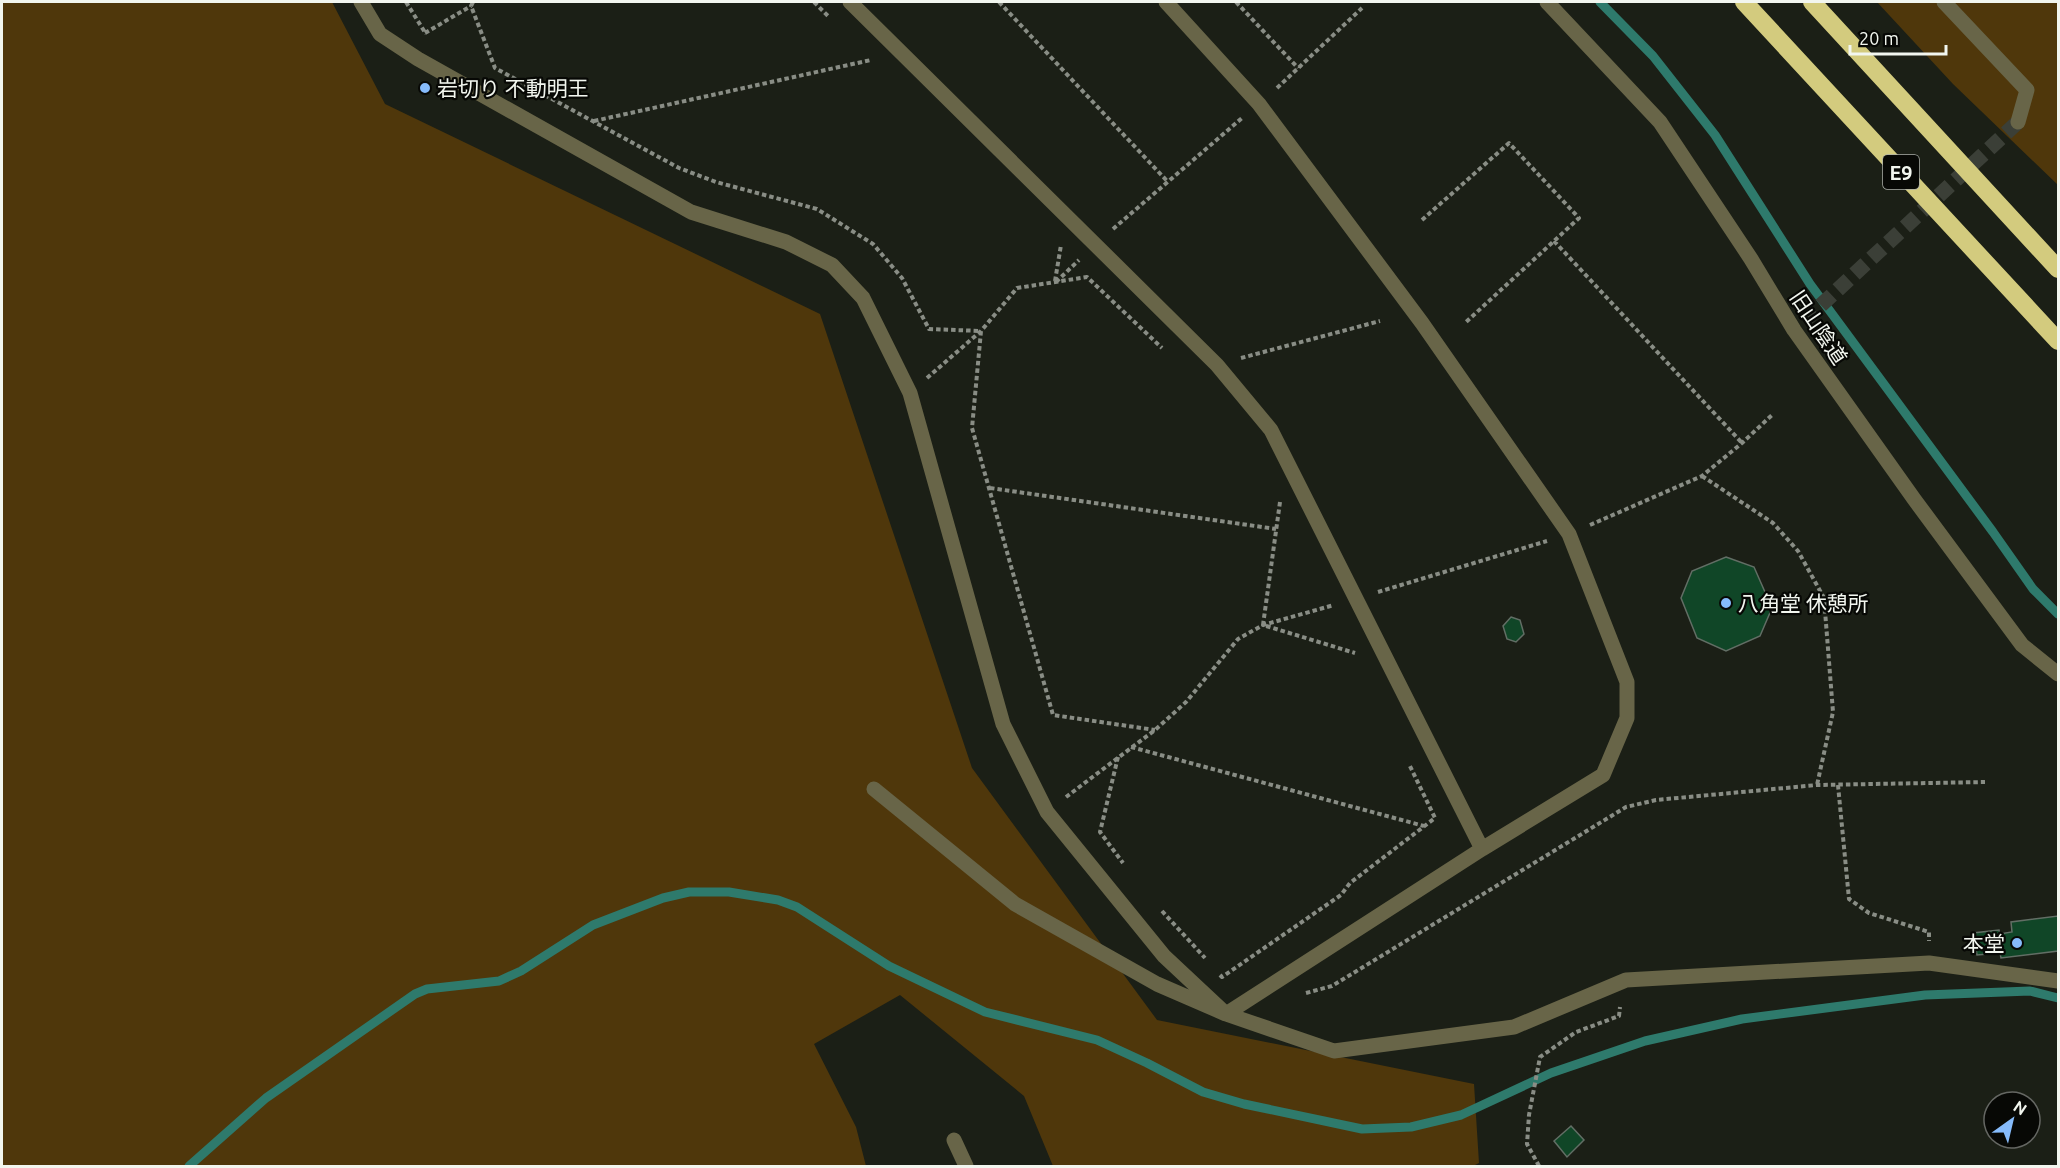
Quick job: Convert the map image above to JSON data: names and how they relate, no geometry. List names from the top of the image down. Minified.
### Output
{"streets":{"highway":["E9"],"street":["旧山陰道"]},"places":["岩切り 不動明王","八角堂 休憩所","本堂"],"scale_bar":"20 m","north":"top right"}
